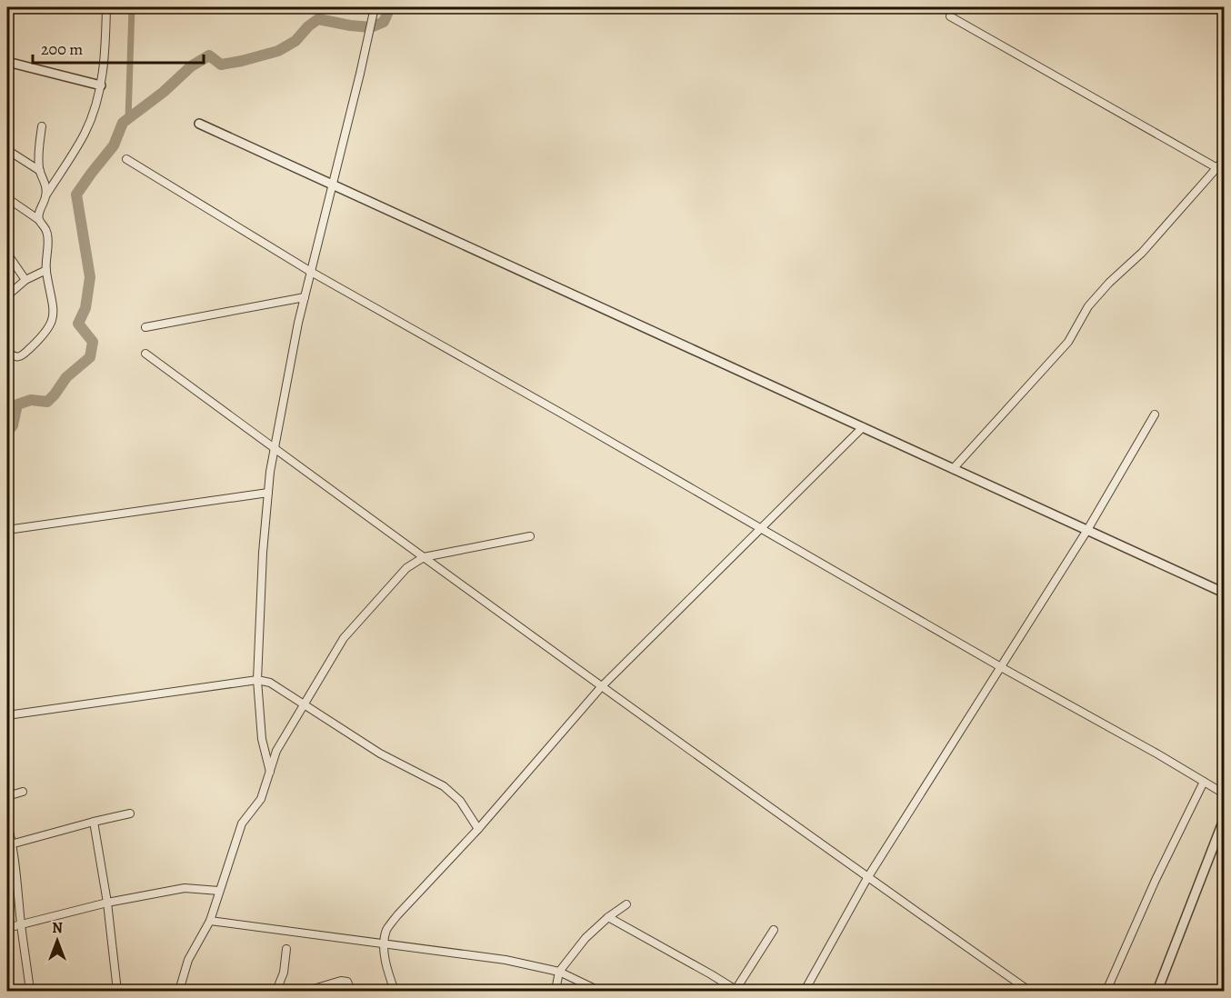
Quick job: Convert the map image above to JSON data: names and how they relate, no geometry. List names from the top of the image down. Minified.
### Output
{"scale_bar":"200 m","north":"top"}
